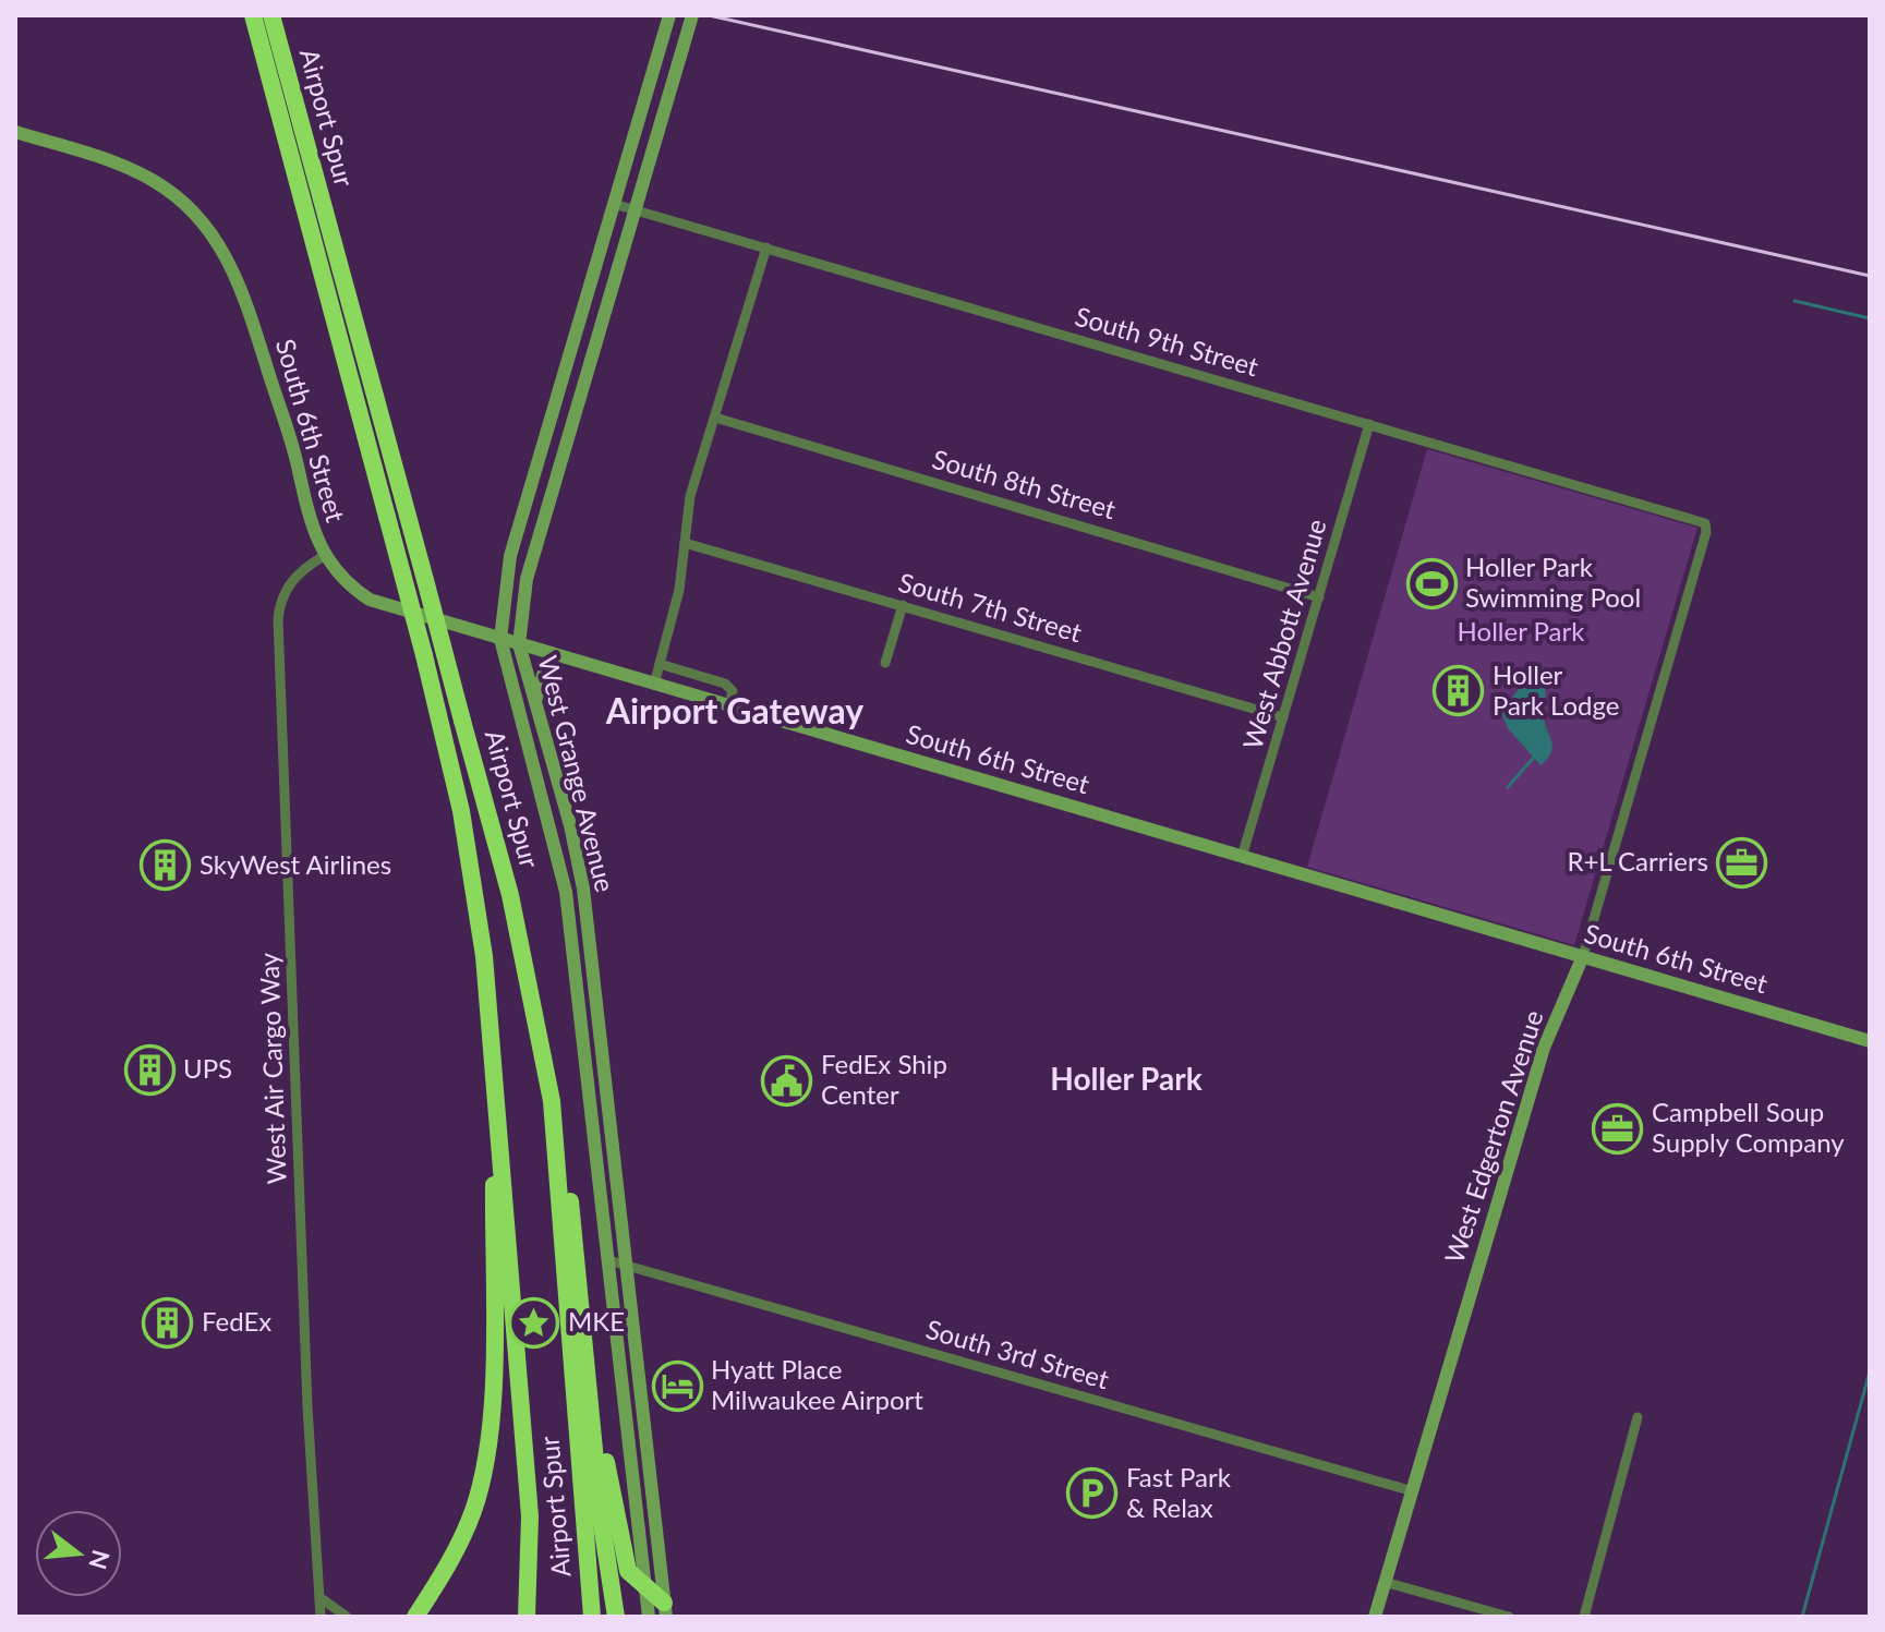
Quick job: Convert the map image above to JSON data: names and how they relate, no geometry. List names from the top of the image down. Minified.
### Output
{"streets":{"highway":["Airport Spur"],"street":["South 9th Street","South 6th Street","South 8th Street","South 7th Street","West Abbott Avenue","West Grange Avenue","West Air Cargo Way","West Edgerton Avenue","South 3rd Street"]},"crossings":[["South 9th Street","West Abbott Avenue"],["South 9th Street","West Grange Avenue"],["South 9th Street","West Edgerton Avenue"],["South 6th Street","West Abbott Avenue"],["South 6th Street","West Grange Avenue"],["South 6th Street","West Air Cargo Way"],["South 6th Street","West Edgerton Avenue"],["South 8th Street","West Abbott Avenue"],["South 7th Street","West Abbott Avenue"],["West Grange Avenue","South 3rd Street"],["West Edgerton Avenue","South 3rd Street"]],"districts":["Airport Gateway","Holler Park"],"parks":["Holler Park"],"places":{"sports":["Holler Park Swimming Pool"],"building":["Holler Park Lodge","SkyWest Airlines","UPS","FedEx"],"office":["R+L Carriers","Campbell Soup Supply Company"],"public building":["FedEx Ship Center"],"place":["MKE"],"hotel":["Hyatt Place Milwaukee Airport"],"parking":["Fast Park & Relax"]},"north":"right"}
